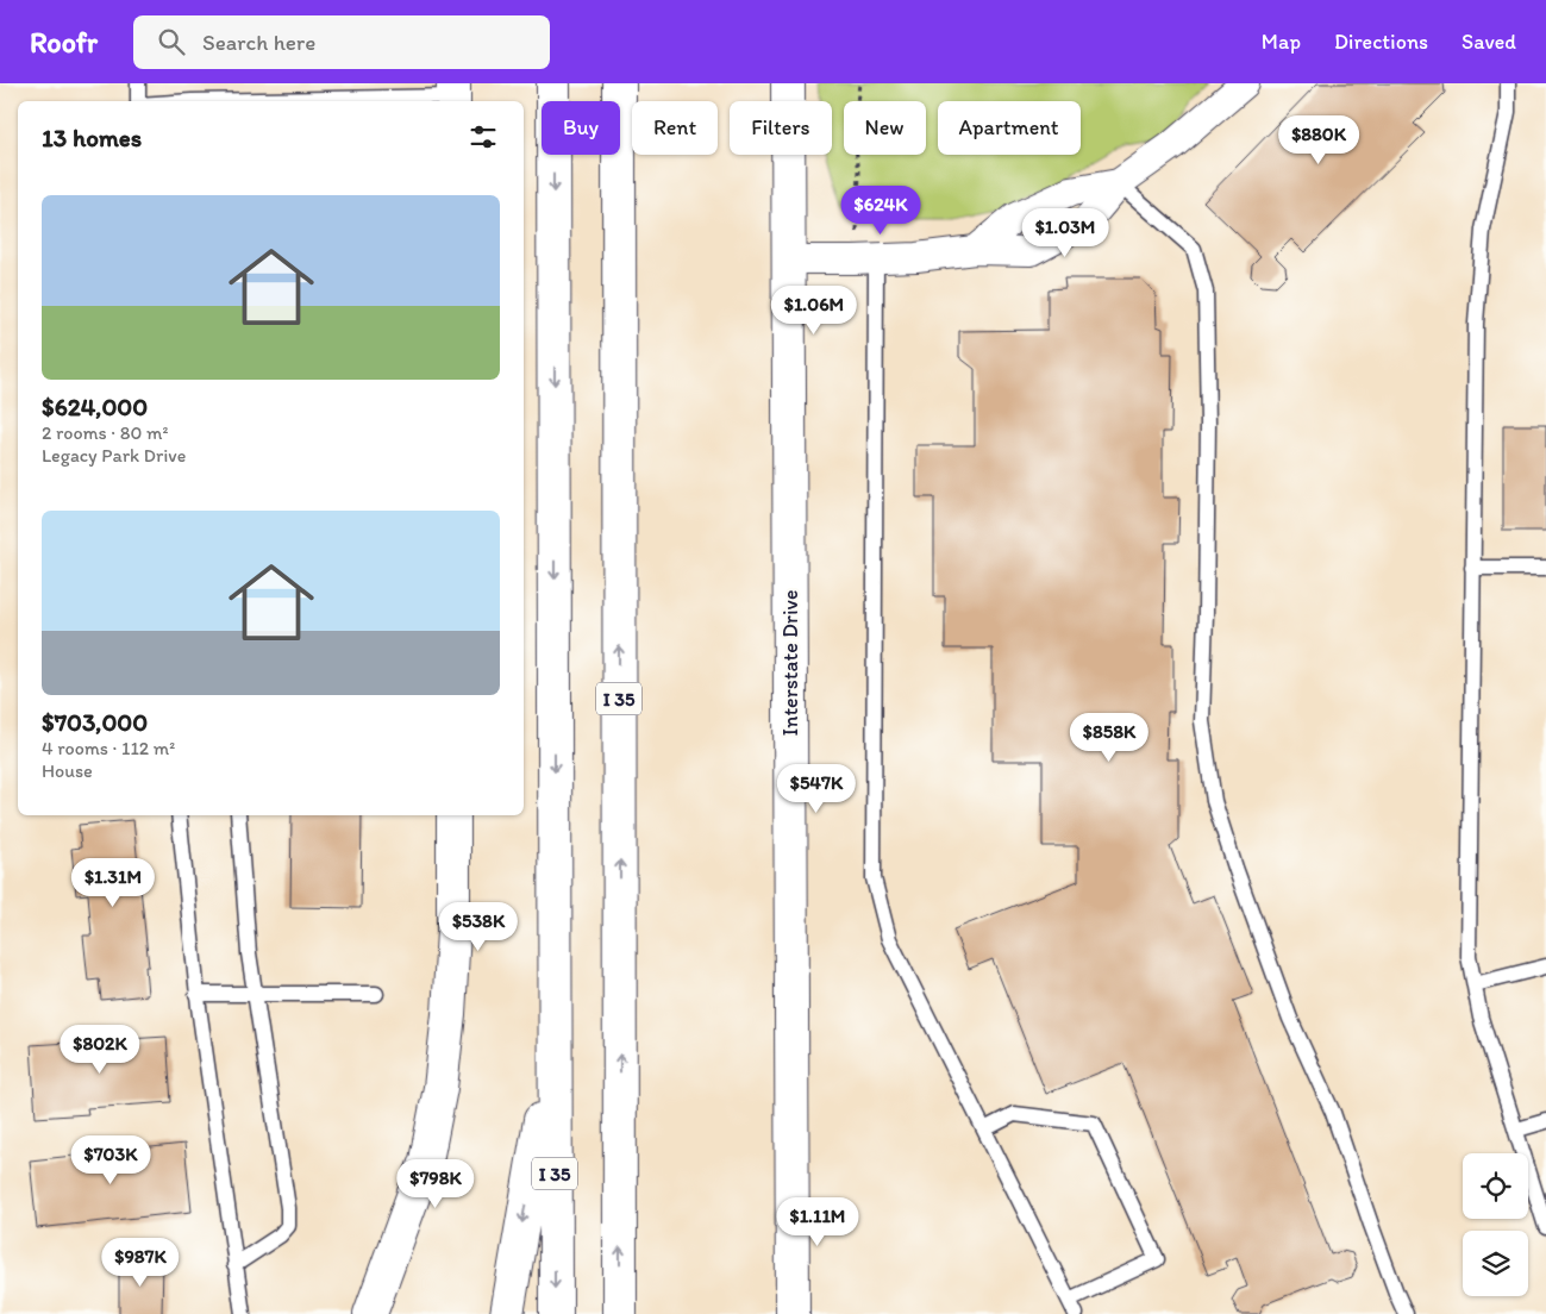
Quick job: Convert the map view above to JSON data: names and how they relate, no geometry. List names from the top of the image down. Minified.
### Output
{"streets":{"main road":["Interstate Drive","I 35"]},"page":{"header":"Roofr","search":"Search here","nav":["Map","Directions","Saved"],"chip":["Buy","Rent","Filters","New","Apartment"],"heading":"13 homes","price":["$880K","$624K","$1.03M","$1.06M","$858K","$547K","$1.31M","$538K","$802K","$703K","$798K","$1.11M","$987K"],"list":[{"name":"$624,000","note":"2 rooms · 80 m² · Legacy Park Drive"},{"name":"$703,000","note":"4 rooms · 112 m² · House"}]}}
